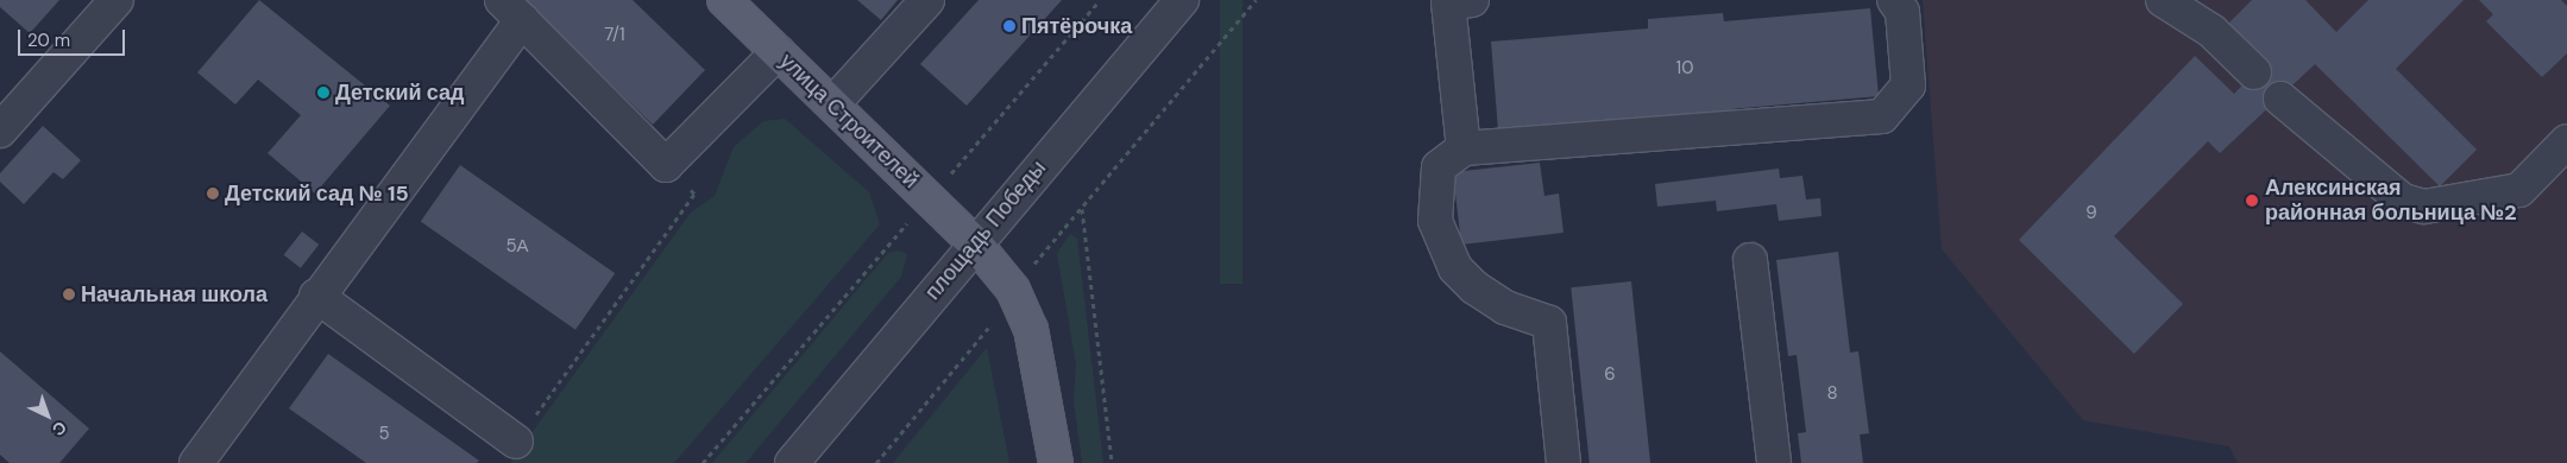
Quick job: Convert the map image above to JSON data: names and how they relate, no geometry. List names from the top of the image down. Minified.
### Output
{"streets":{"main road":["улица Строителей"],"street":["площадь Победы"]},"crossings":[["улица Строителей","площадь Победы"]],"places":["Пятёрочка","Детский сад","Детский сад № 15","Алексинская районная больница №2","Начальная школа"],"house_numbers":["7/1","10","9","5А","6","8","5"],"scale_bar":"20 m","north":"bottom right"}
